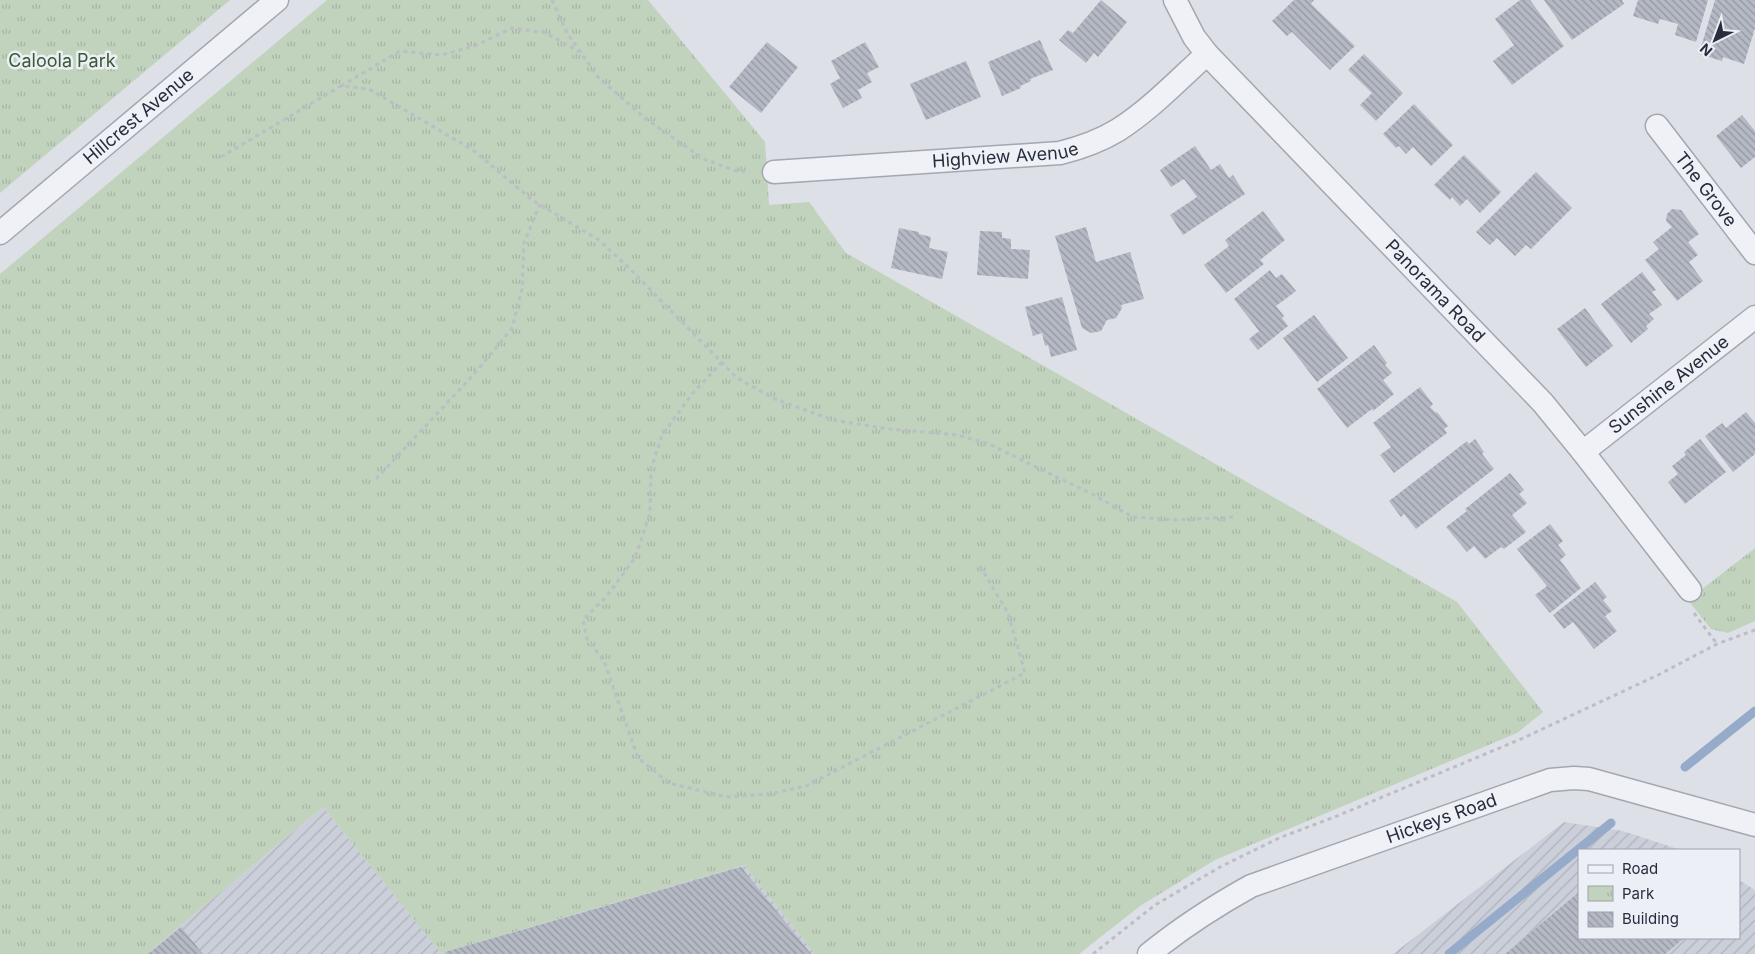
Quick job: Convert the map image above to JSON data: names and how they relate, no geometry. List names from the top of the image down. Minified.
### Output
{"streets":{"street":["Hillcrest Avenue","Highview Avenue","The Grove","Panorama Road","Sunshine Avenue","Hickeys Road"]},"crossings":[["Highview Avenue","Panorama Road"],["Panorama Road","Sunshine Avenue"]],"parks":["Caloola Park"],"legend":["Road","Park","Building"],"north":"bottom left"}
